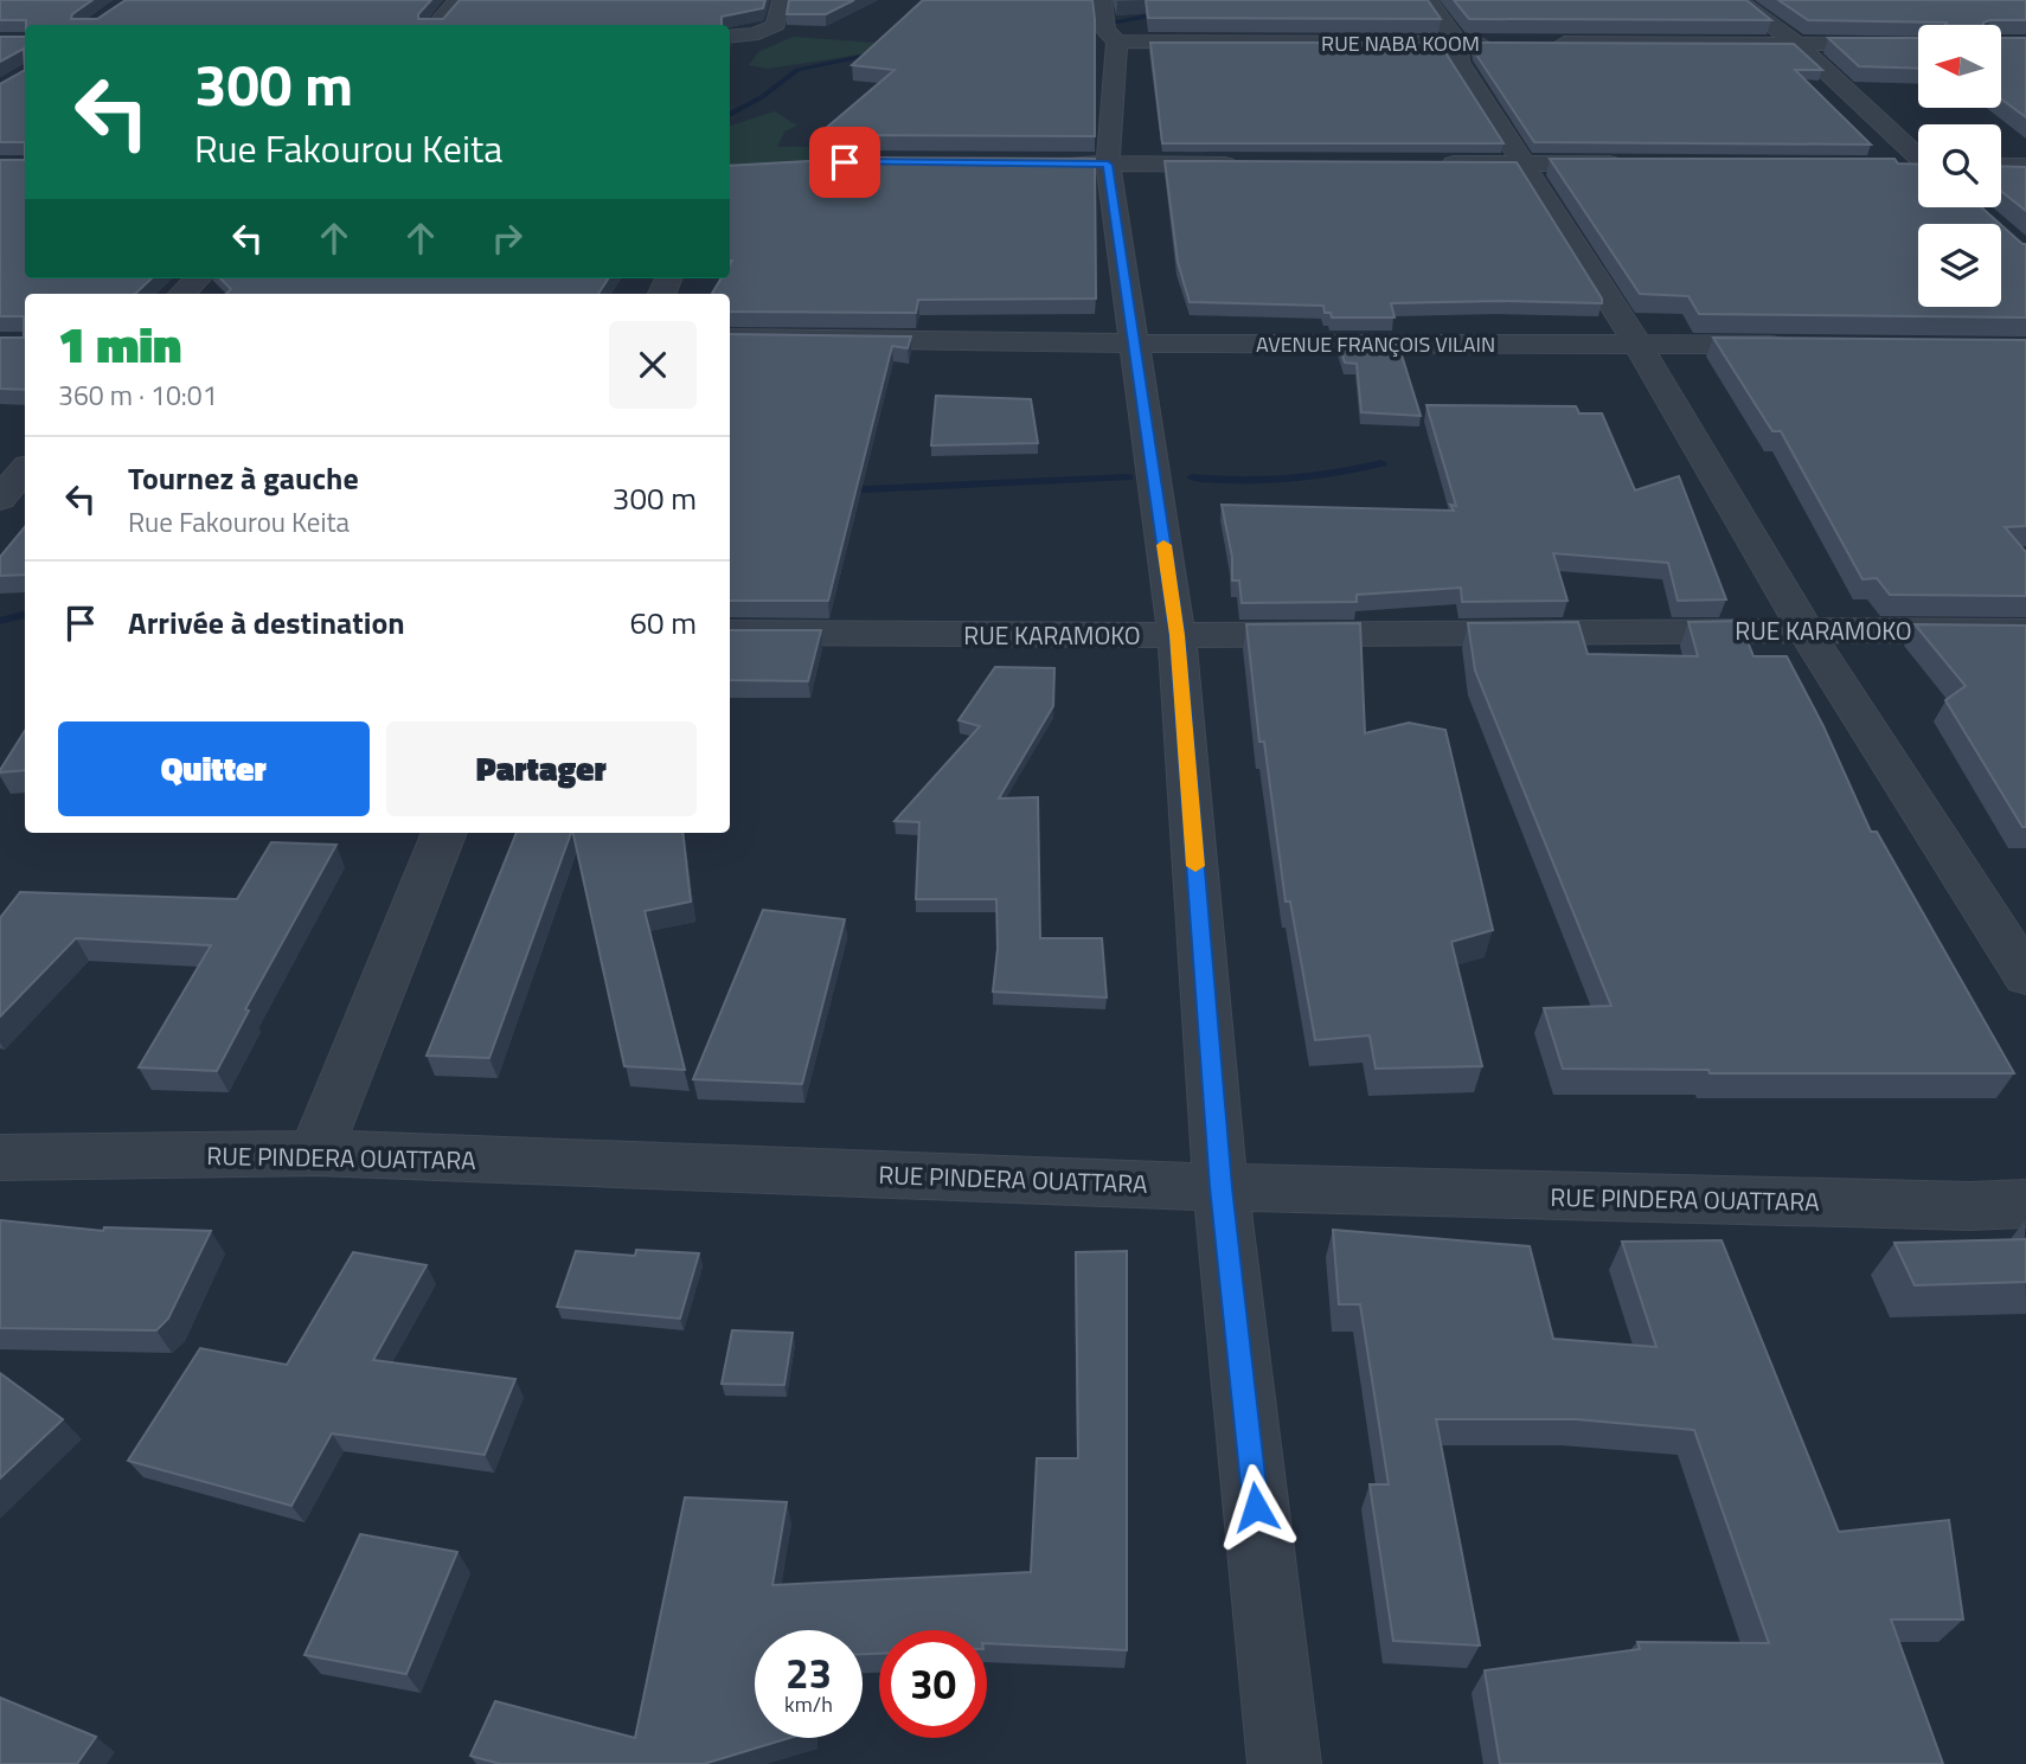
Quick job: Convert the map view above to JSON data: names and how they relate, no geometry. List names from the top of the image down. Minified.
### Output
{"streets":{"street":["RUE NABA KOOM","AVENUE FRANÇOIS VILAIN","RUE KARAMOKO","RUE PINDERA OUATTARA"]},"north":"left","page":{"turn":["300 m","Rue Fakourou Keita"],"heading":["1 min","360 m · 10:01"],"list":[{"name":"Tournez à gauche","note":"Rue Fakourou Keita","value":"300 m"},{"name":"Arrivée à destination","value":"60 m"}],"buttons":["Quitter","Partager"],"speed":"23 km/h","limit":"30"}}
